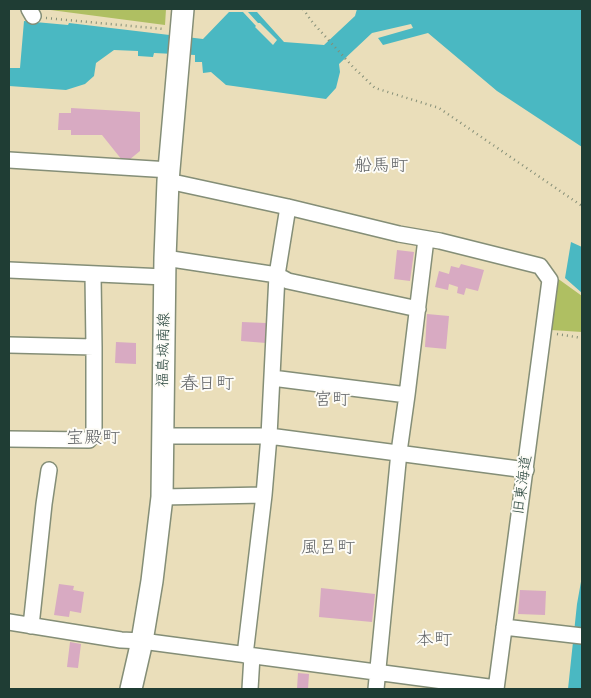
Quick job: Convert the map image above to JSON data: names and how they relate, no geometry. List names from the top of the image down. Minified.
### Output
{"streets":{"main road":["福島城南線"],"street":["旧東海道"]},"districts":["船馬町","春日町","宮町","宝殿町","風呂町","本町"]}
